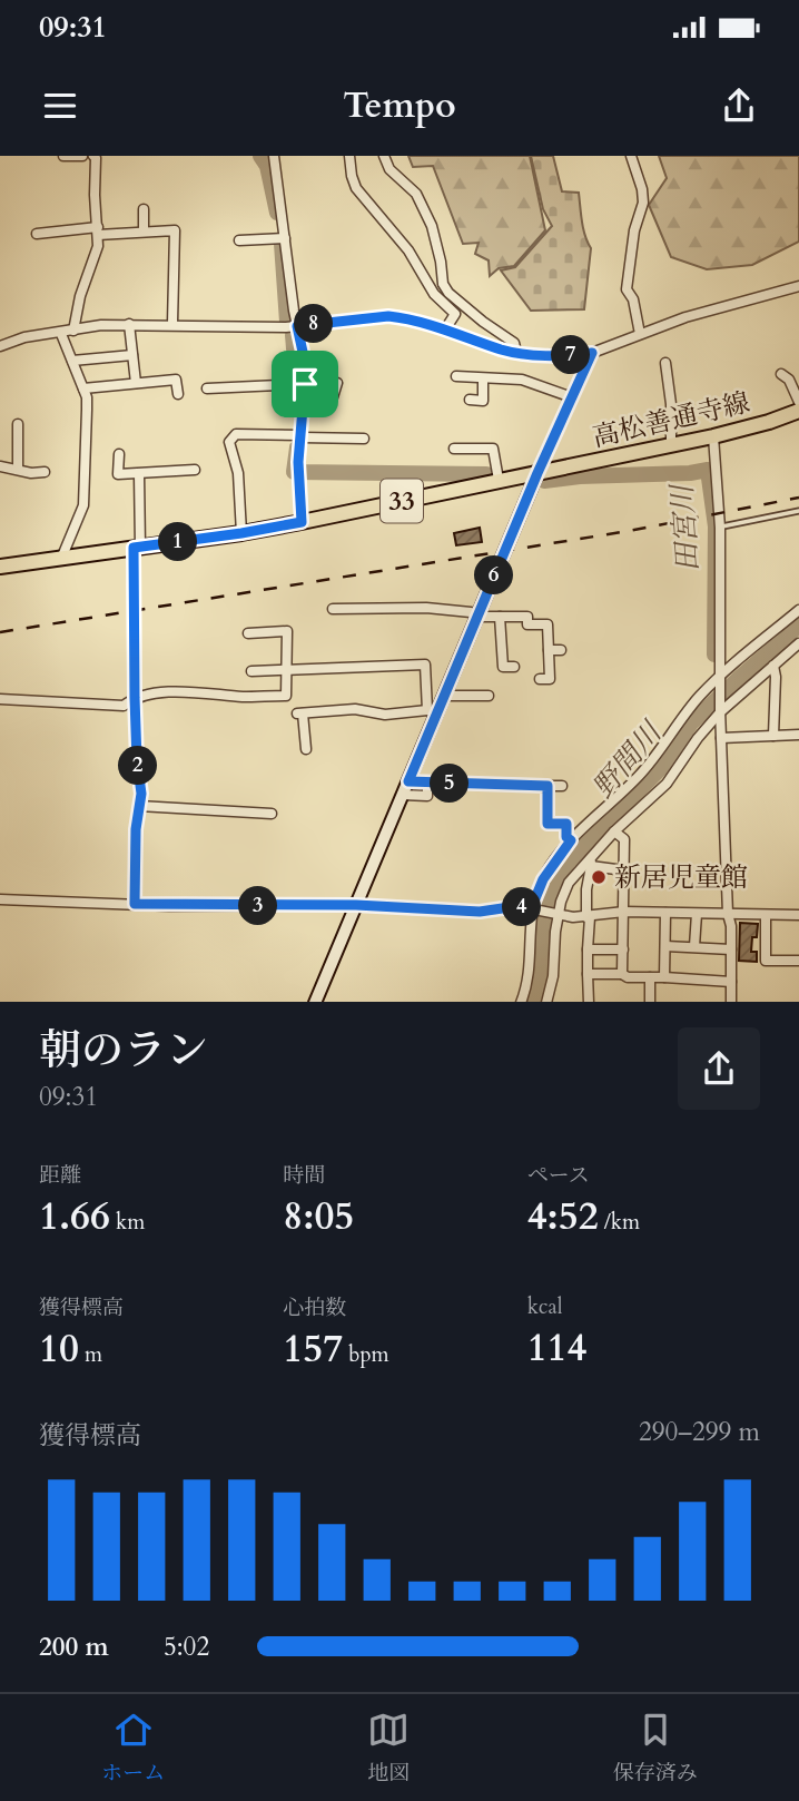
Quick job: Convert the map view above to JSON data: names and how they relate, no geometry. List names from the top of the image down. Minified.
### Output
{"streets":{"main road":["高松善通寺線","33"]},"water":["田宮川","野間川"],"places":["新居児童館"],"page":{"status":"09:31","header":"Tempo","pins":["8","7","1","6","2","5","3","4"],"heading":["朝のラン","09:31"],"stats":[["距離","1.66 km"],["時間","8:05"],["ペース","4:52 /km"],["獲得標高","10 m"],["心拍数","157 bpm"],["kcal","114"]],"chart":["獲得標高","290–299 m"],"list":[{"name":"200 m","note":"5:02"}],"tabs":["ホーム","地図","保存済み"]}}
